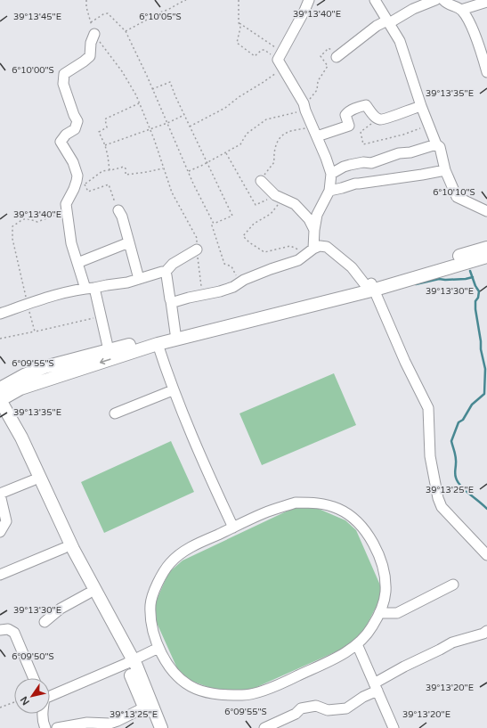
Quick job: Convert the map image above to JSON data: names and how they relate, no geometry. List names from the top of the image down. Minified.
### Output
{"north":"bottom left","coordinates":["39°13'40\"E","6°10'05\"S","39°13'45\"E","6°10'00\"S","39°13'35\"E","6°10'10\"S","39°13'30\"E","6°09'55\"S","39°13'25\"E","6°09'50\"S","39°13'20\"E"]}
